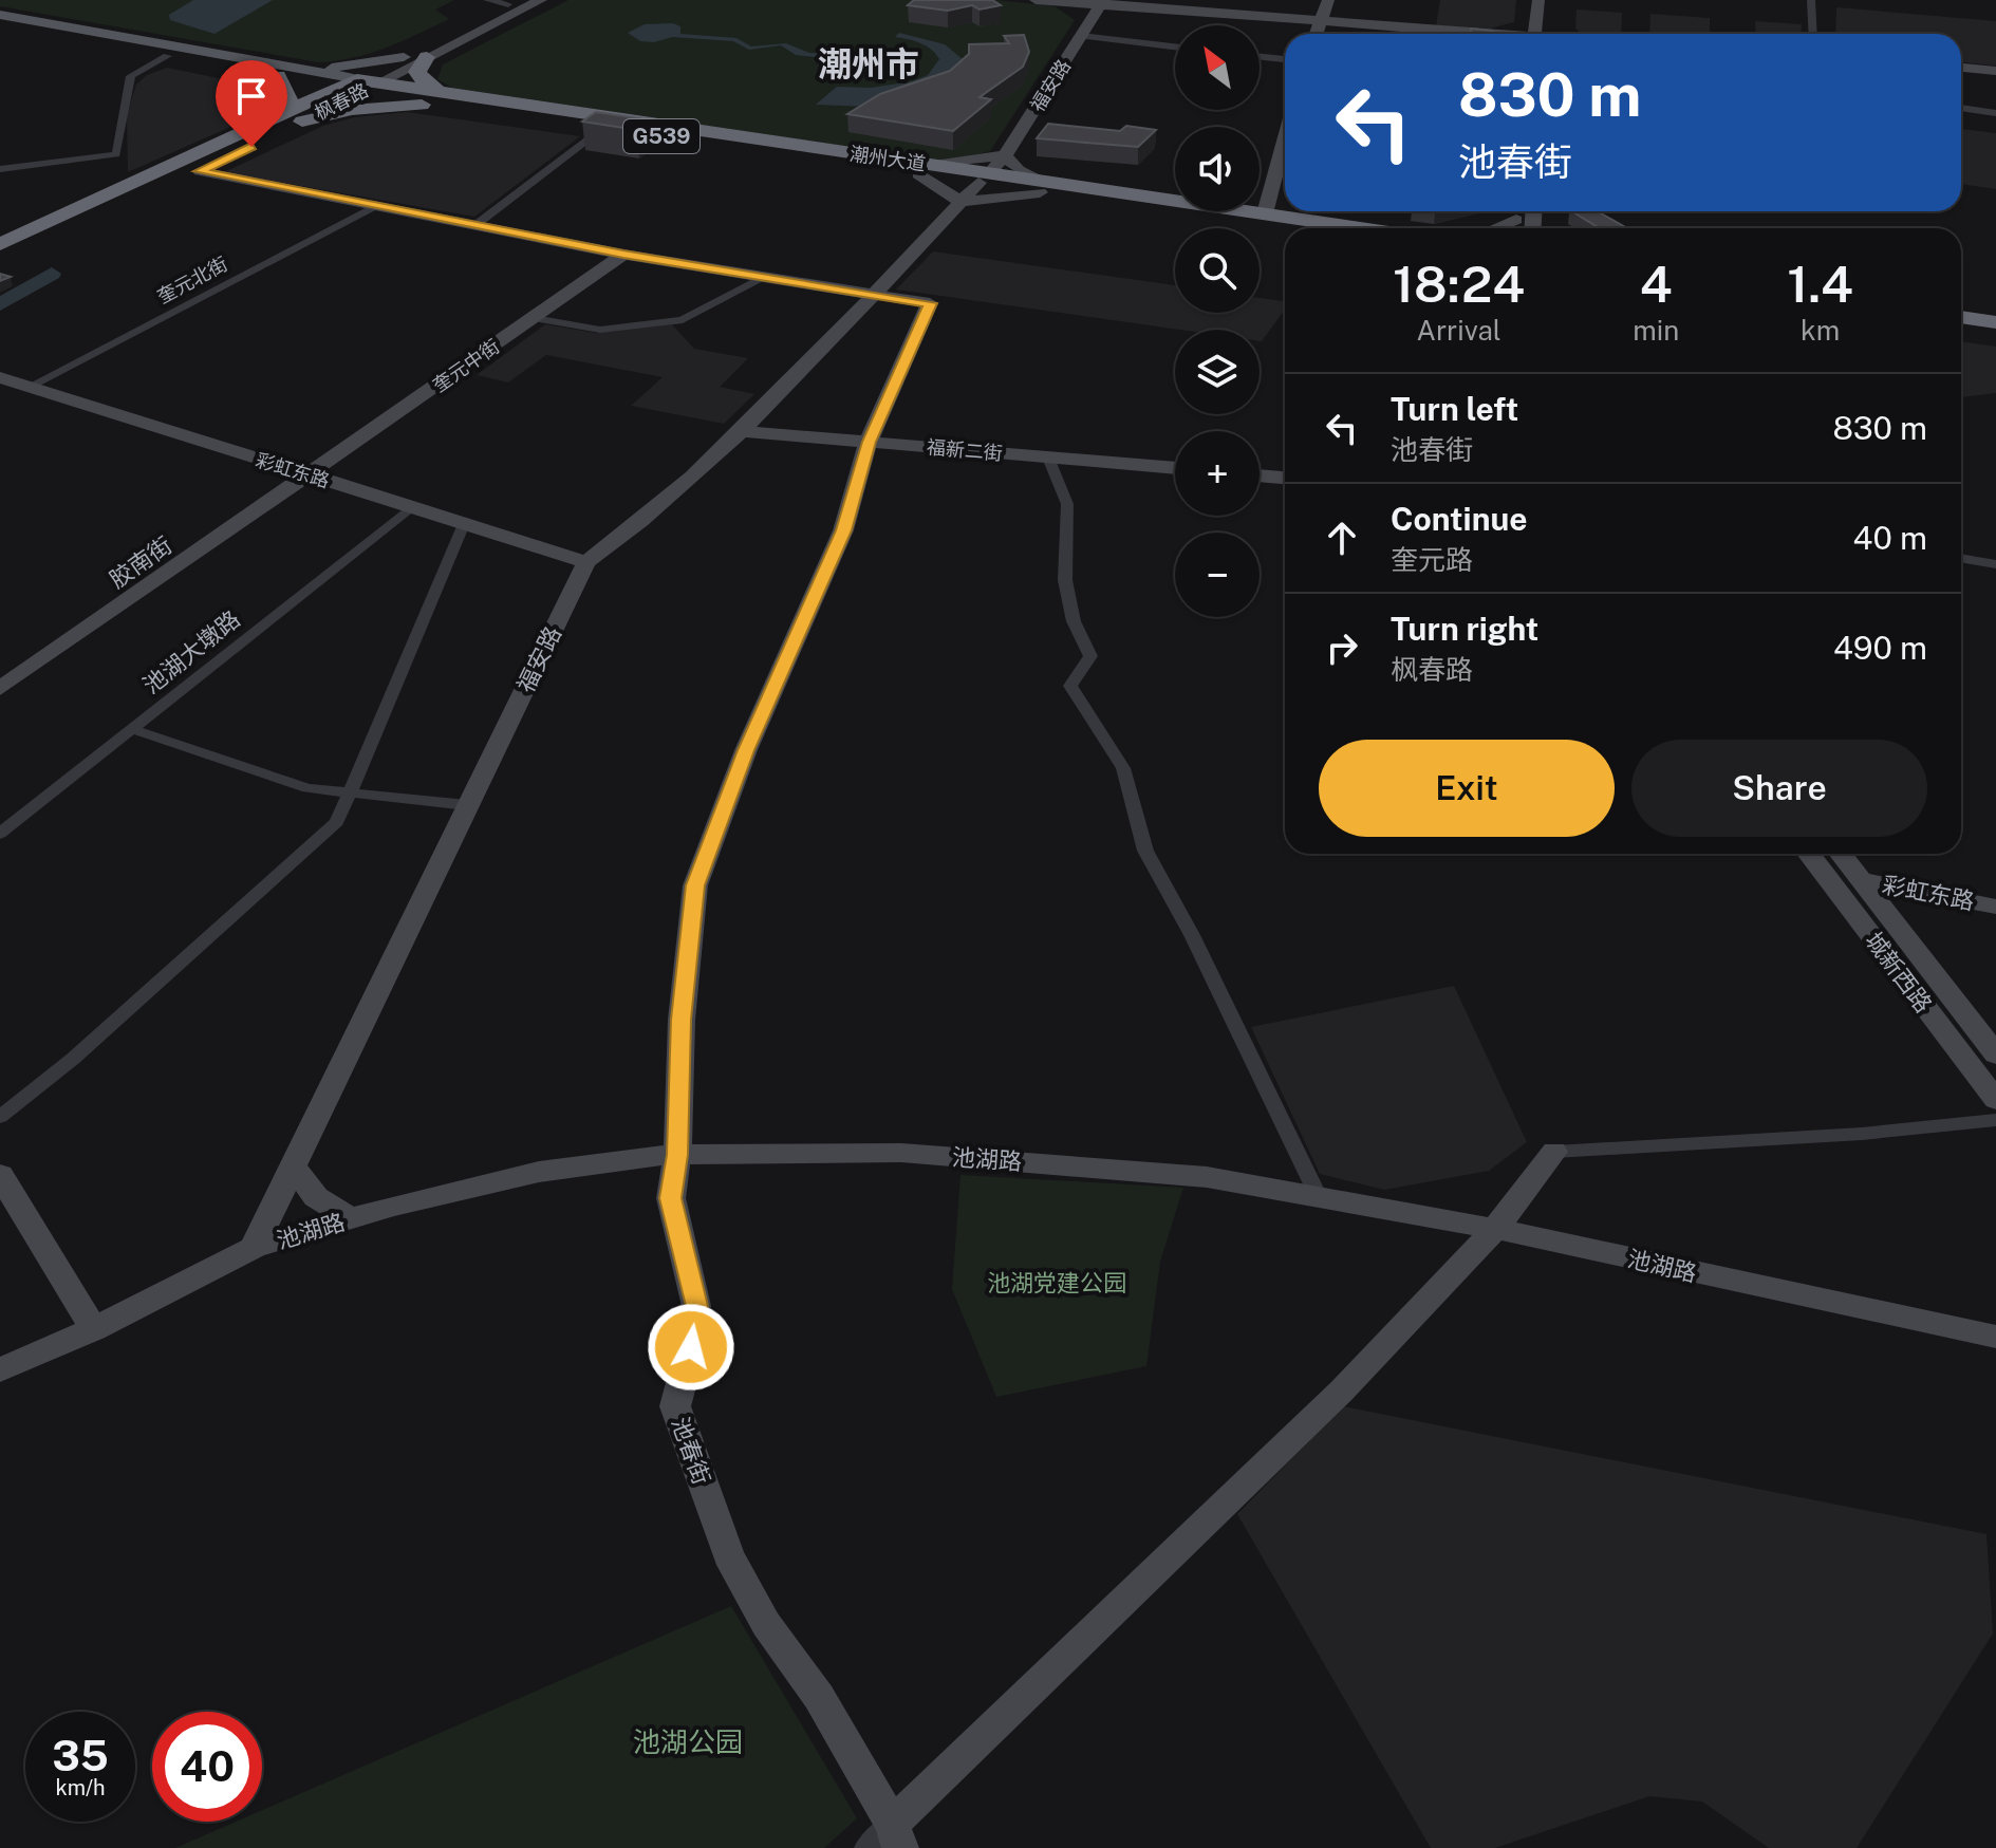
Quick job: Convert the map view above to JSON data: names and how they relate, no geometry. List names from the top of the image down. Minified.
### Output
{"streets":{"highway":["枫春路","G539","潮州大道"],"street":["福安路","奎元北街","奎元中街","福新二街","彩虹东路","胶南街","池湖大墩路","城新西路","池湖路","池春街"]},"crossings":[["福安路","潮州大道"],["福安路","福新二街"],["福安路","彩虹东路"],["福安路","池湖路"],["福安路","池春街"],["枫春路","潮州大道"],["奎元北街","彩虹东路"],["奎元中街","彩虹东路"],["奎元中街","胶南街"],["福新二街","池春街"],["彩虹东路","胶南街"],["彩虹东路","池湖大墩路"],["彩虹东路","城新西路"],["池湖路","池春街"]],"districts":["潮州市"],"parks":["池湖党建公园","池湖公园"],"north":"top left","page":{"map_buttons":["+","−"],"turn":["830 m","池春街"],"eta":["18:24","Arrival","4","min","1.4","km"],"list":[{"name":"Turn left","note":"池春街","value":"830 m"},{"name":"Continue","note":"奎元路","value":"40 m"},{"name":"Turn right","note":"枫春路","value":"490 m"}],"buttons":["Exit","Share"],"speed":"35 km/h","limit":"40"}}
